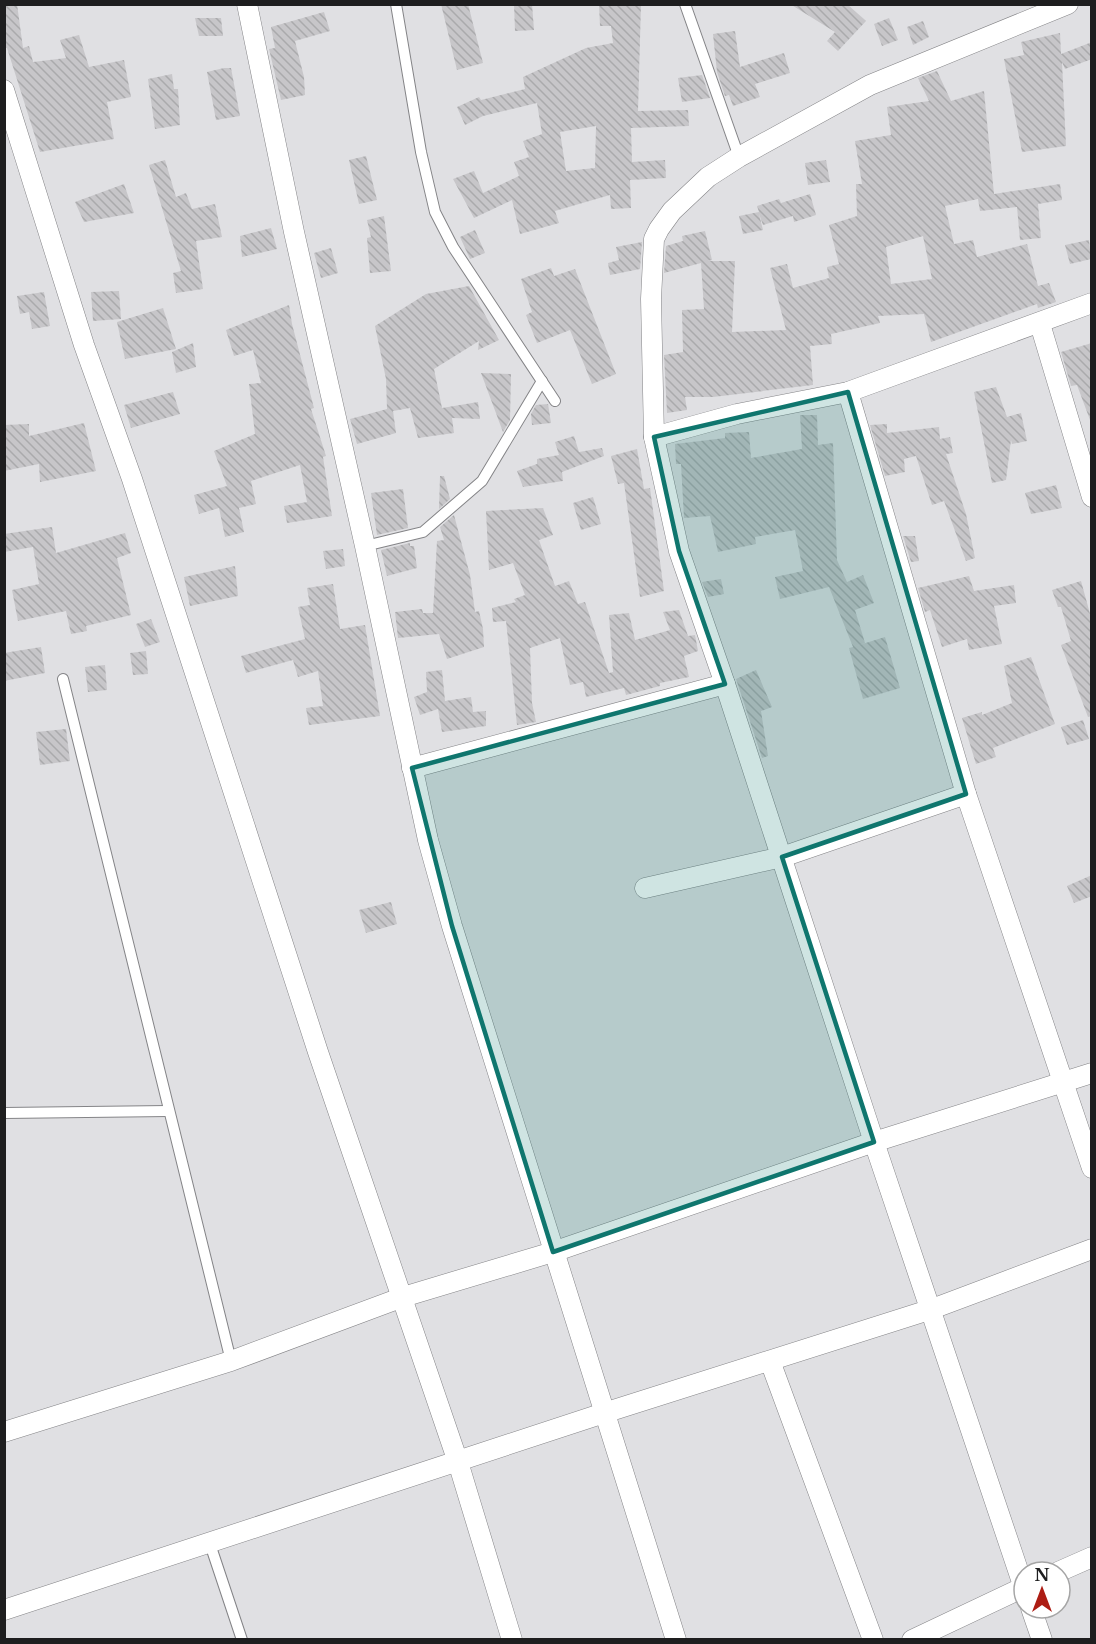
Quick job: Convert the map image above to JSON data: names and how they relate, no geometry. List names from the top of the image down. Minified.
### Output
{"north":"top"}
